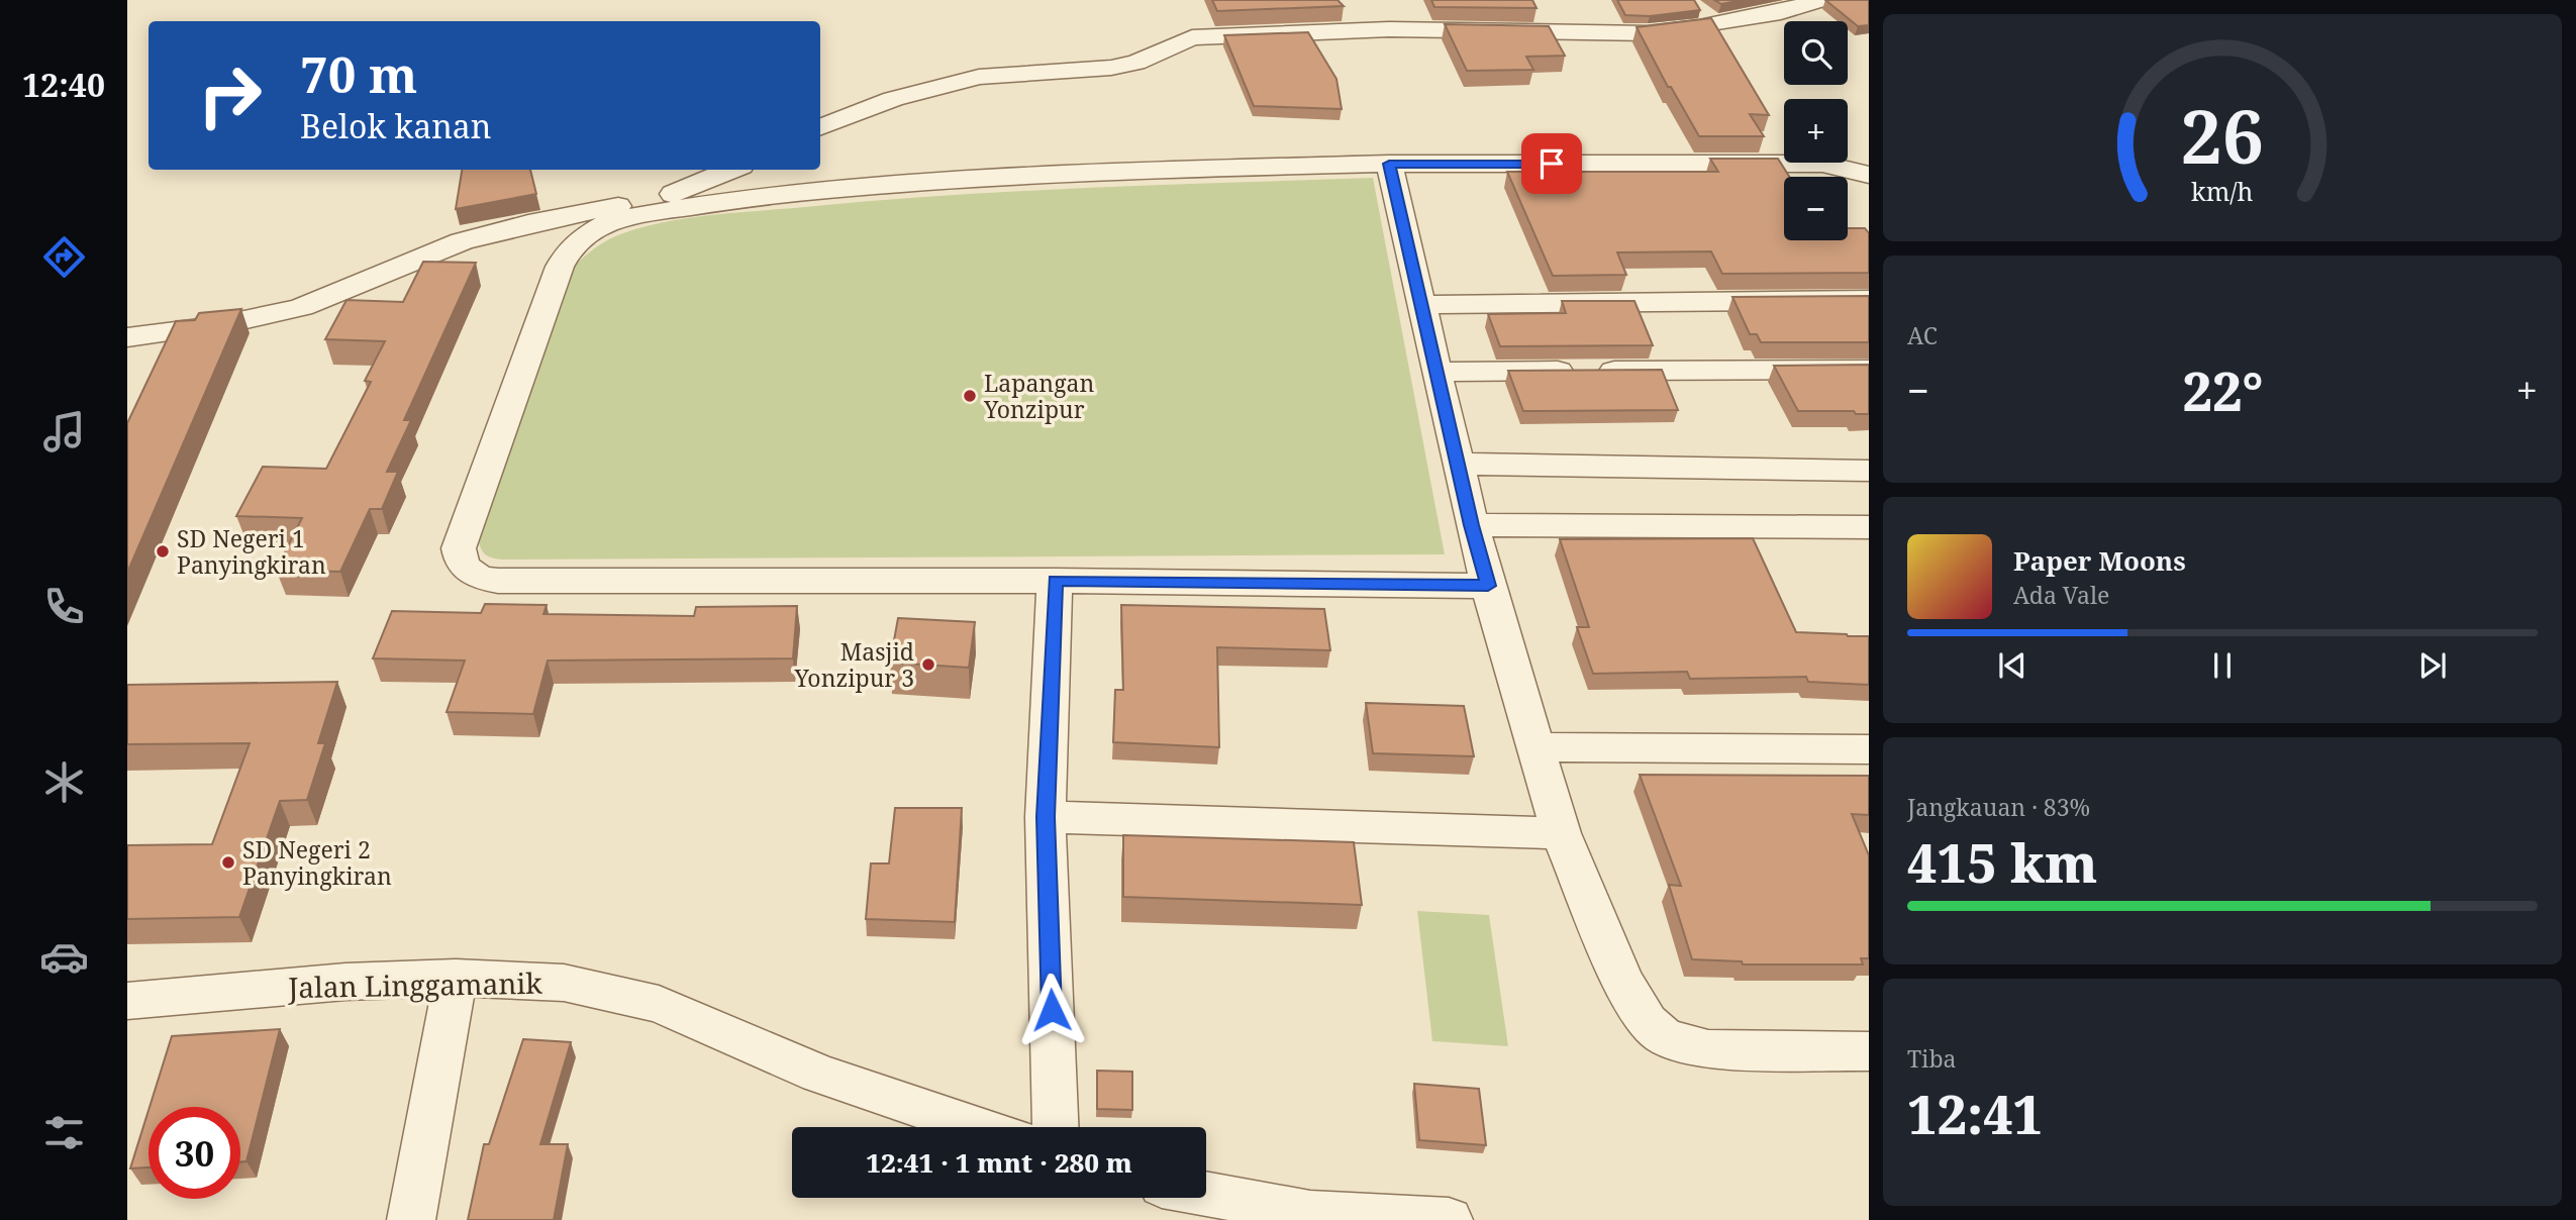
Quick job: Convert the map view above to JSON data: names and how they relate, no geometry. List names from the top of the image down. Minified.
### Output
{"streets":{"street":["Jalan Linggamanik"]},"places":["Lapangan Yonzipur","SD Negeri 1 Panyingkiran","Masjid Yonzipur 3","SD Negeri 2 Panyingkiran"],"page":{"tabs":"12:40","map_buttons":["+","−"],"turn":["70 m","Belok kanan"],"tile":["AC",["Jangkauan · 83%","415 km"],["Tiba","12:41"]],"heat":["−","22°","+"],"song":["Paper Moons","Ada Vale"],"limit":"30","trip":"12:41 · 1 mnt · 280 m","gauge":["26","km/h"]}}
